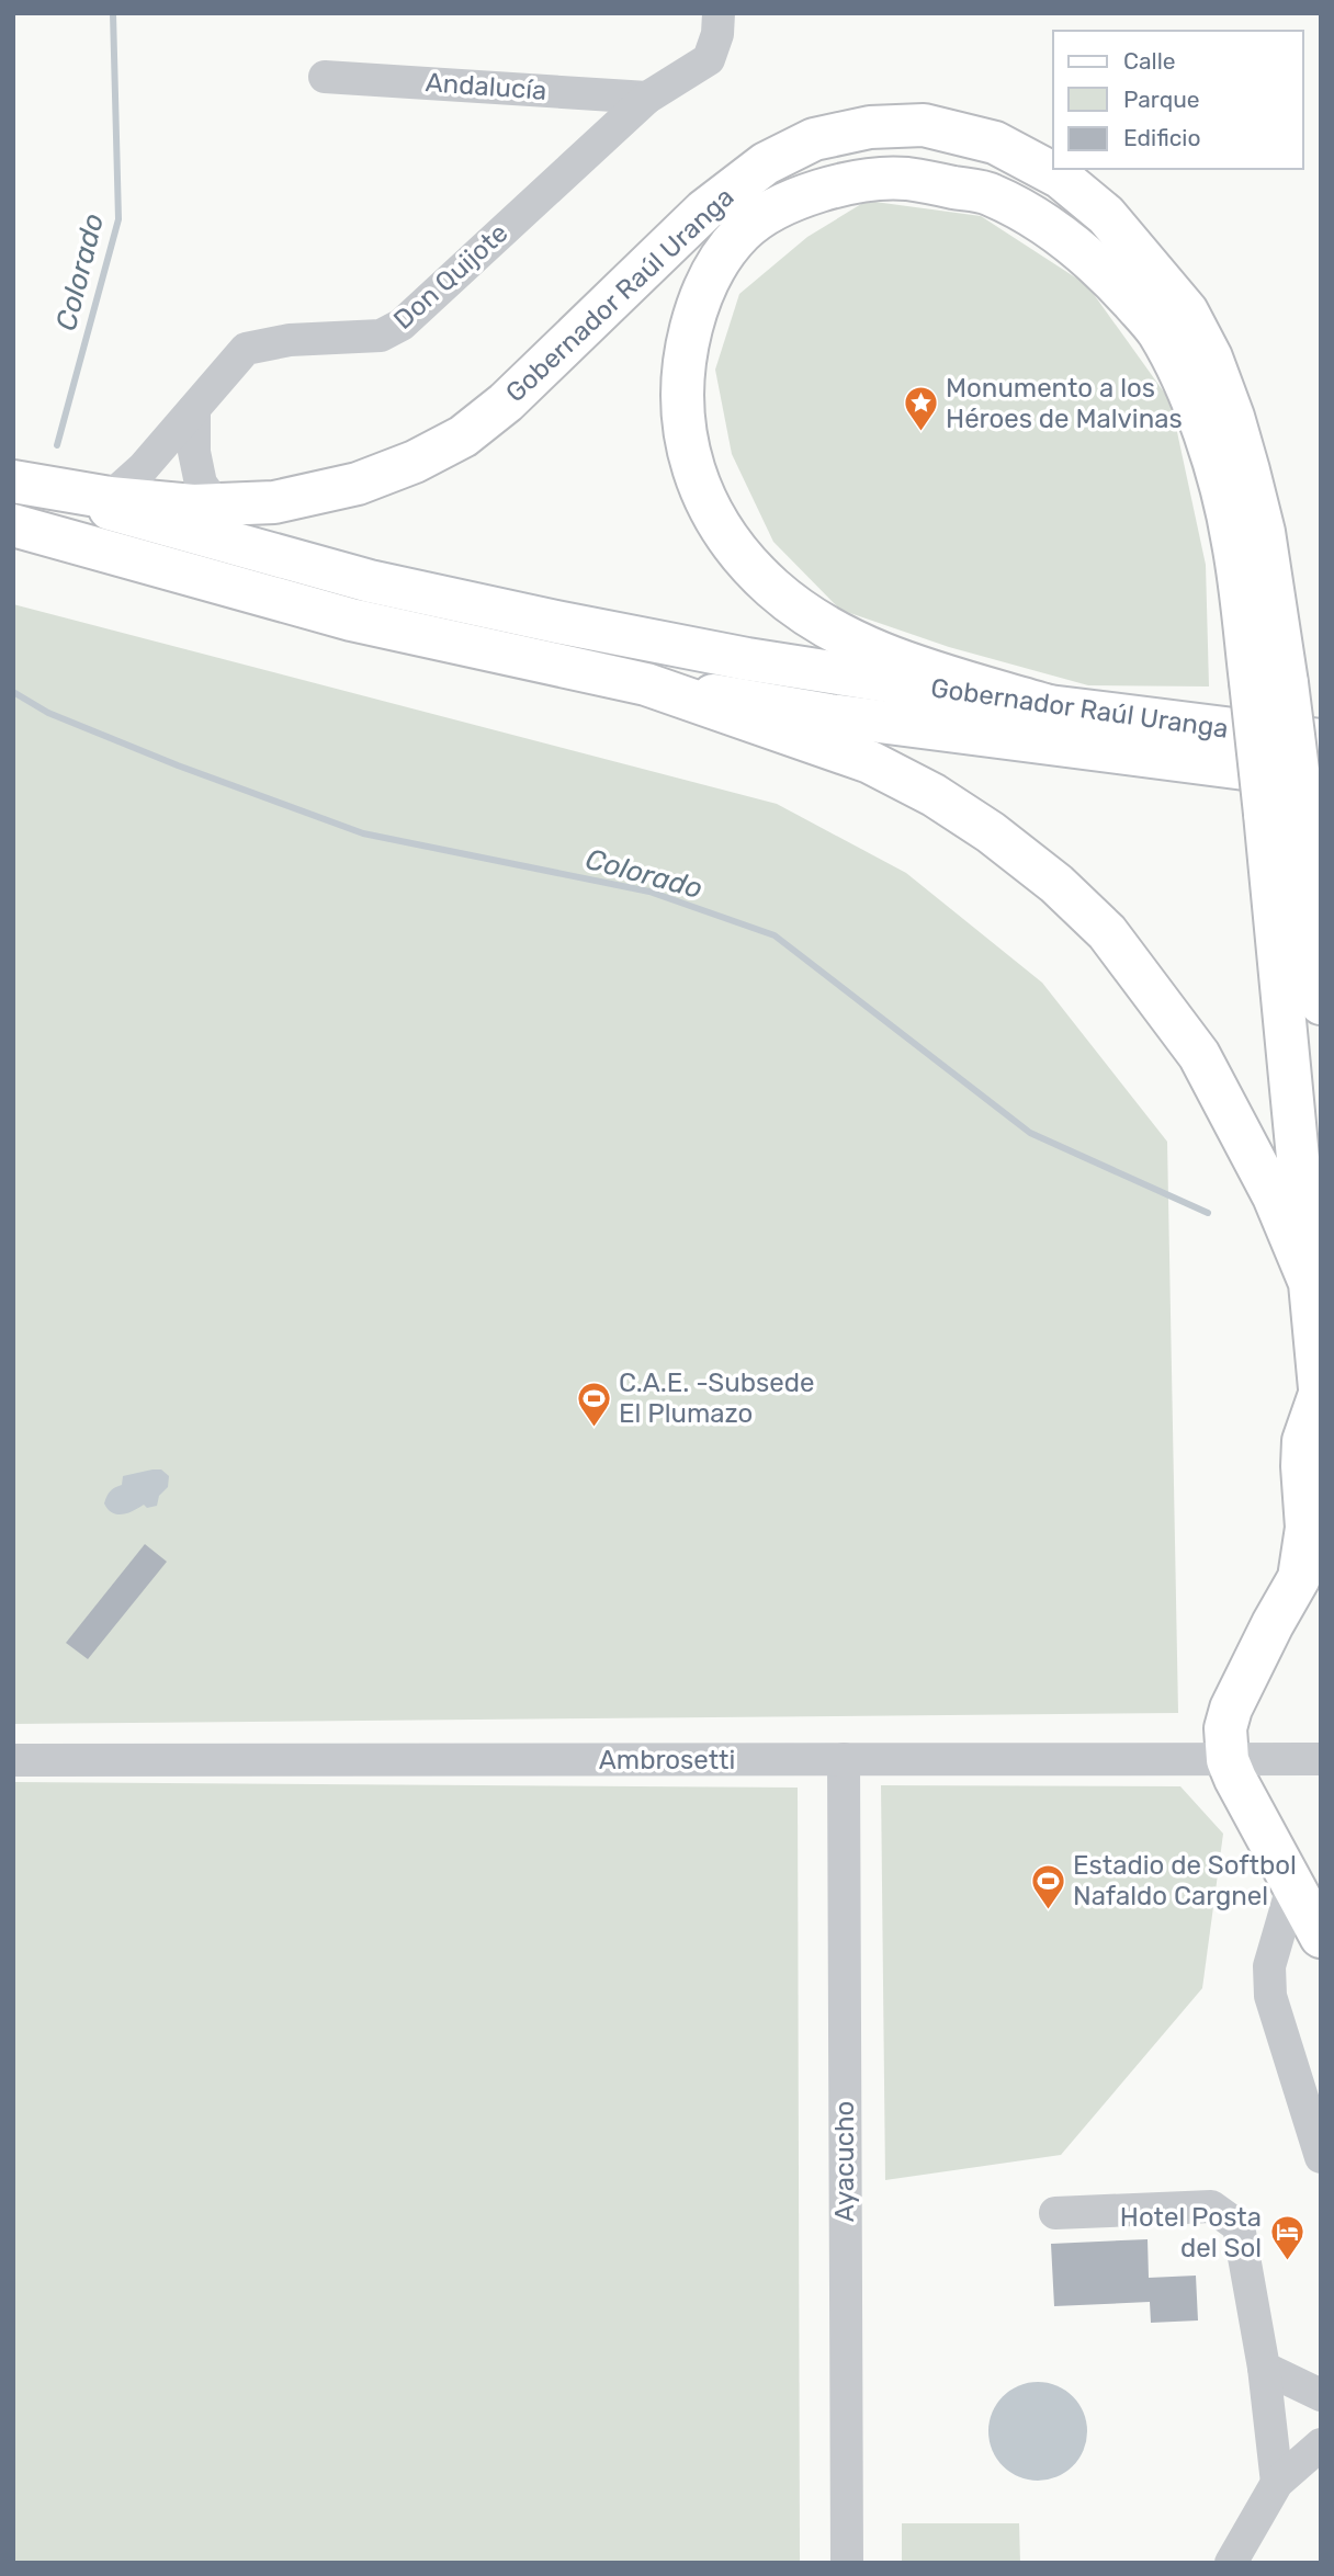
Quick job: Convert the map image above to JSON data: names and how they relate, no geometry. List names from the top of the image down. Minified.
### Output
{"streets":{"main road":["Gobernador Raúl Uranga"],"street":["Andalucía","Don Quijote","Ambrosetti","Ayacucho"]},"crossings":[["Andalucía","Don Quijote"],["Don Quijote","Gobernador Raúl Uranga"],["Ambrosetti","Ayacucho"]],"water":["Colorado"],"places":{"place":["Monumento a los Héroes de Malvinas"],"sports":["C.A.E. -Subsede El Plumazo","Estadio de Softbol Nafaldo Cargnel"],"hotel":["Hotel Posta del Sol"]},"legend":["Calle","Parque","Edificio"]}
